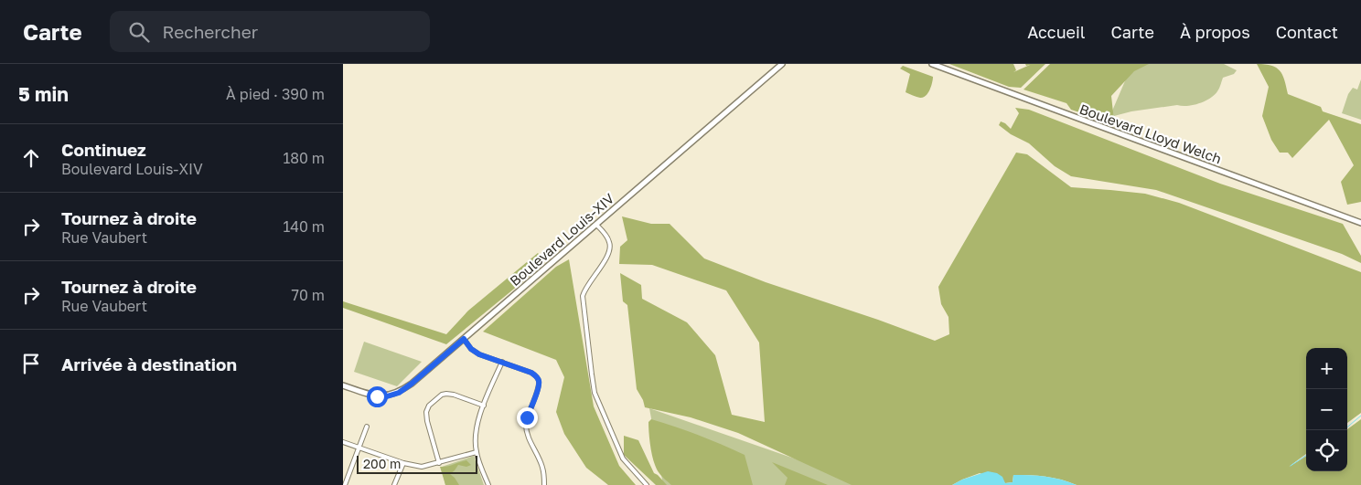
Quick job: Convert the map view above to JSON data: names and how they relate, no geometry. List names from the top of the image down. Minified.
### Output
{"streets":{"main road":["Boulevard Lloyd Welch","Boulevard Louis-XIV"]},"scale_bar":"200 m","page":{"header":"Carte","search":"Rechercher","nav":["Accueil","Carte","À propos","Contact"],"heading":["5 min","À pied · 390 m"],"list":[["Continuez","Boulevard Louis-XIV","180 m"],["Tournez à droite","Rue Vaubert","140 m"],["Tournez à droite","Rue Vaubert","70 m"],"Arrivée à destination"],"map_buttons":["+","−"],"scale":"200 m"}}
